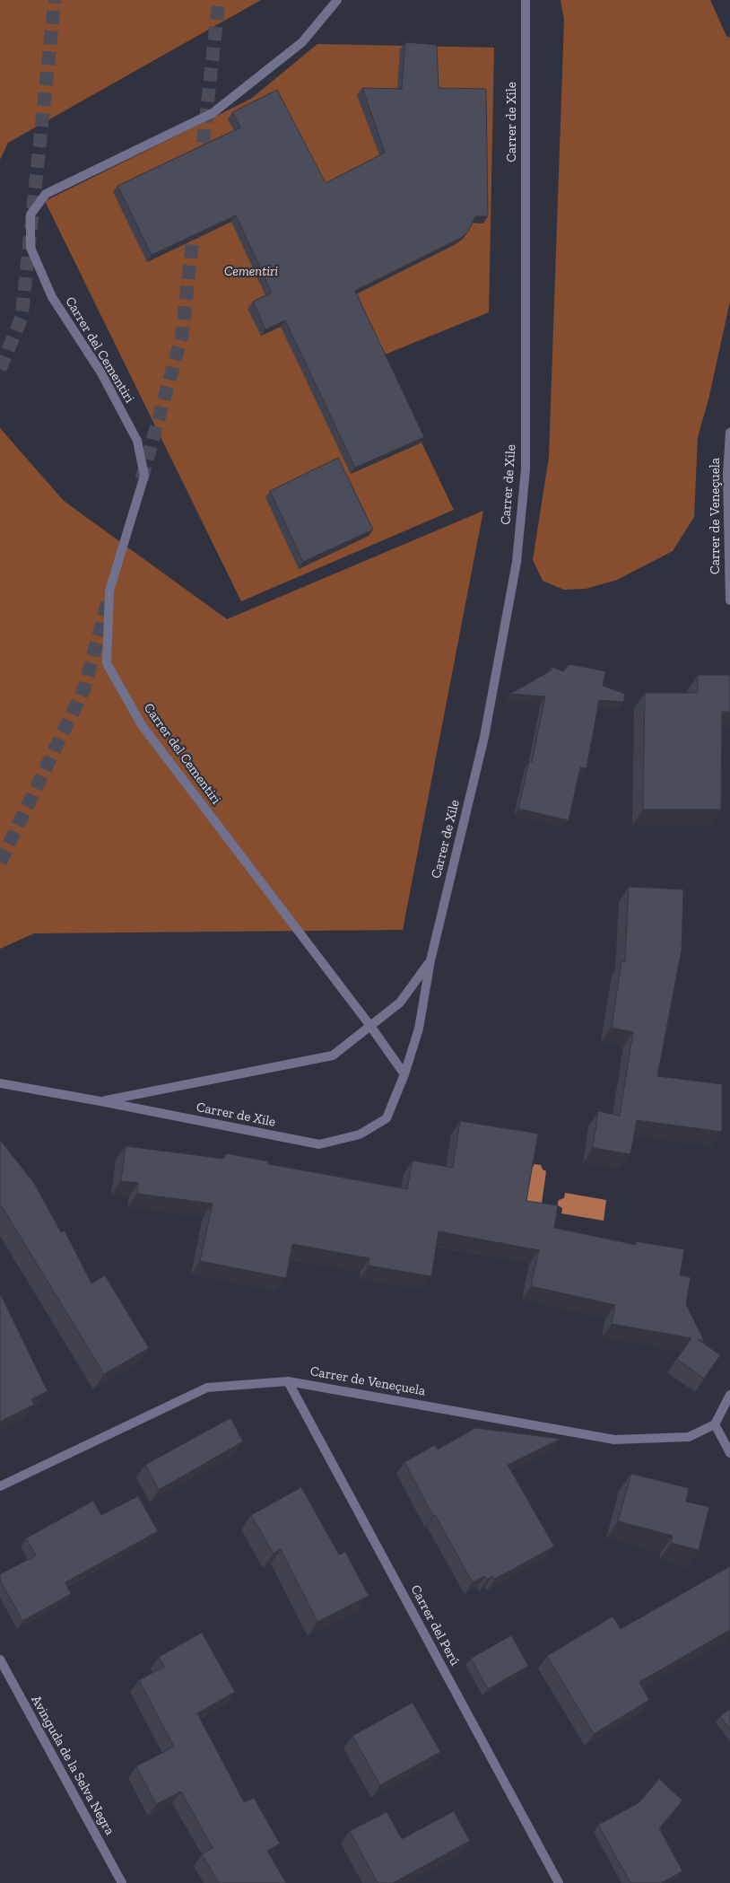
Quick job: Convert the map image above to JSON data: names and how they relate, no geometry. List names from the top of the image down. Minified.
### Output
{"streets":{"street":["Carrer de Xile","Carrer del Cementiri","Carrer de Veneçuela","Carrer del Perú","Avinguda de la Selva Negra"]},"crossings":[["Carrer de Xile","Carrer del Cementiri"],["Carrer de Veneçuela","Carrer del Perú"]],"parks":["Cementiri"]}
